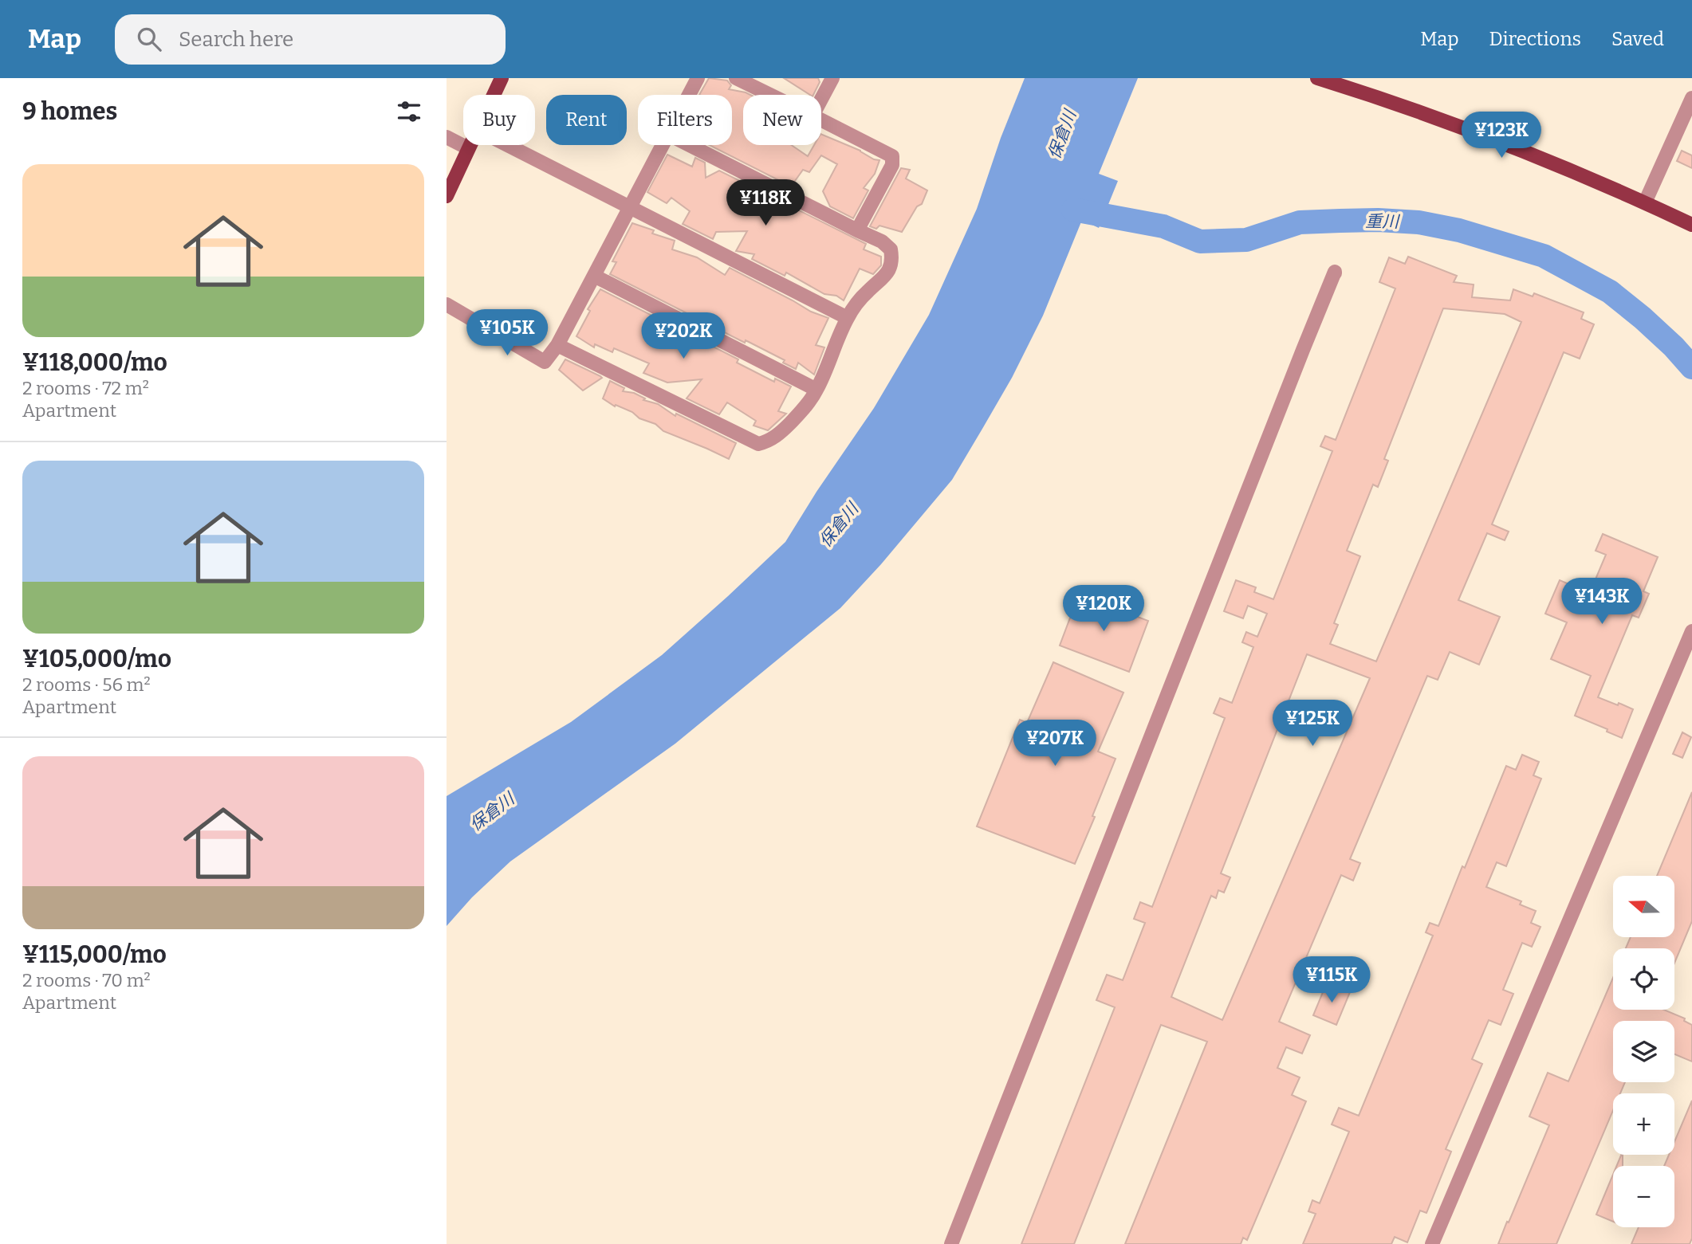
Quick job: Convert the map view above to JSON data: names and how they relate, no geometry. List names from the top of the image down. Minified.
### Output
{"water":["保倉川","重川"],"north":"left","page":{"header":"Map","search":"Search here","nav":["Map","Directions","Saved"],"heading":"9 homes","chip":["Buy","Rent","Filters","New"],"price":["¥123K","¥118K","¥105K","¥202K","¥143K","¥120K","¥125K","¥207K","¥115K"],"list":[{"name":"¥118,000/mo","note":"2 rooms · 72 m² · Apartment"},{"name":"¥105,000/mo","note":"2 rooms · 56 m² · Apartment"},{"name":"¥115,000/mo","note":"2 rooms · 70 m² · Apartment"}],"map_buttons":["+","−"]}}
